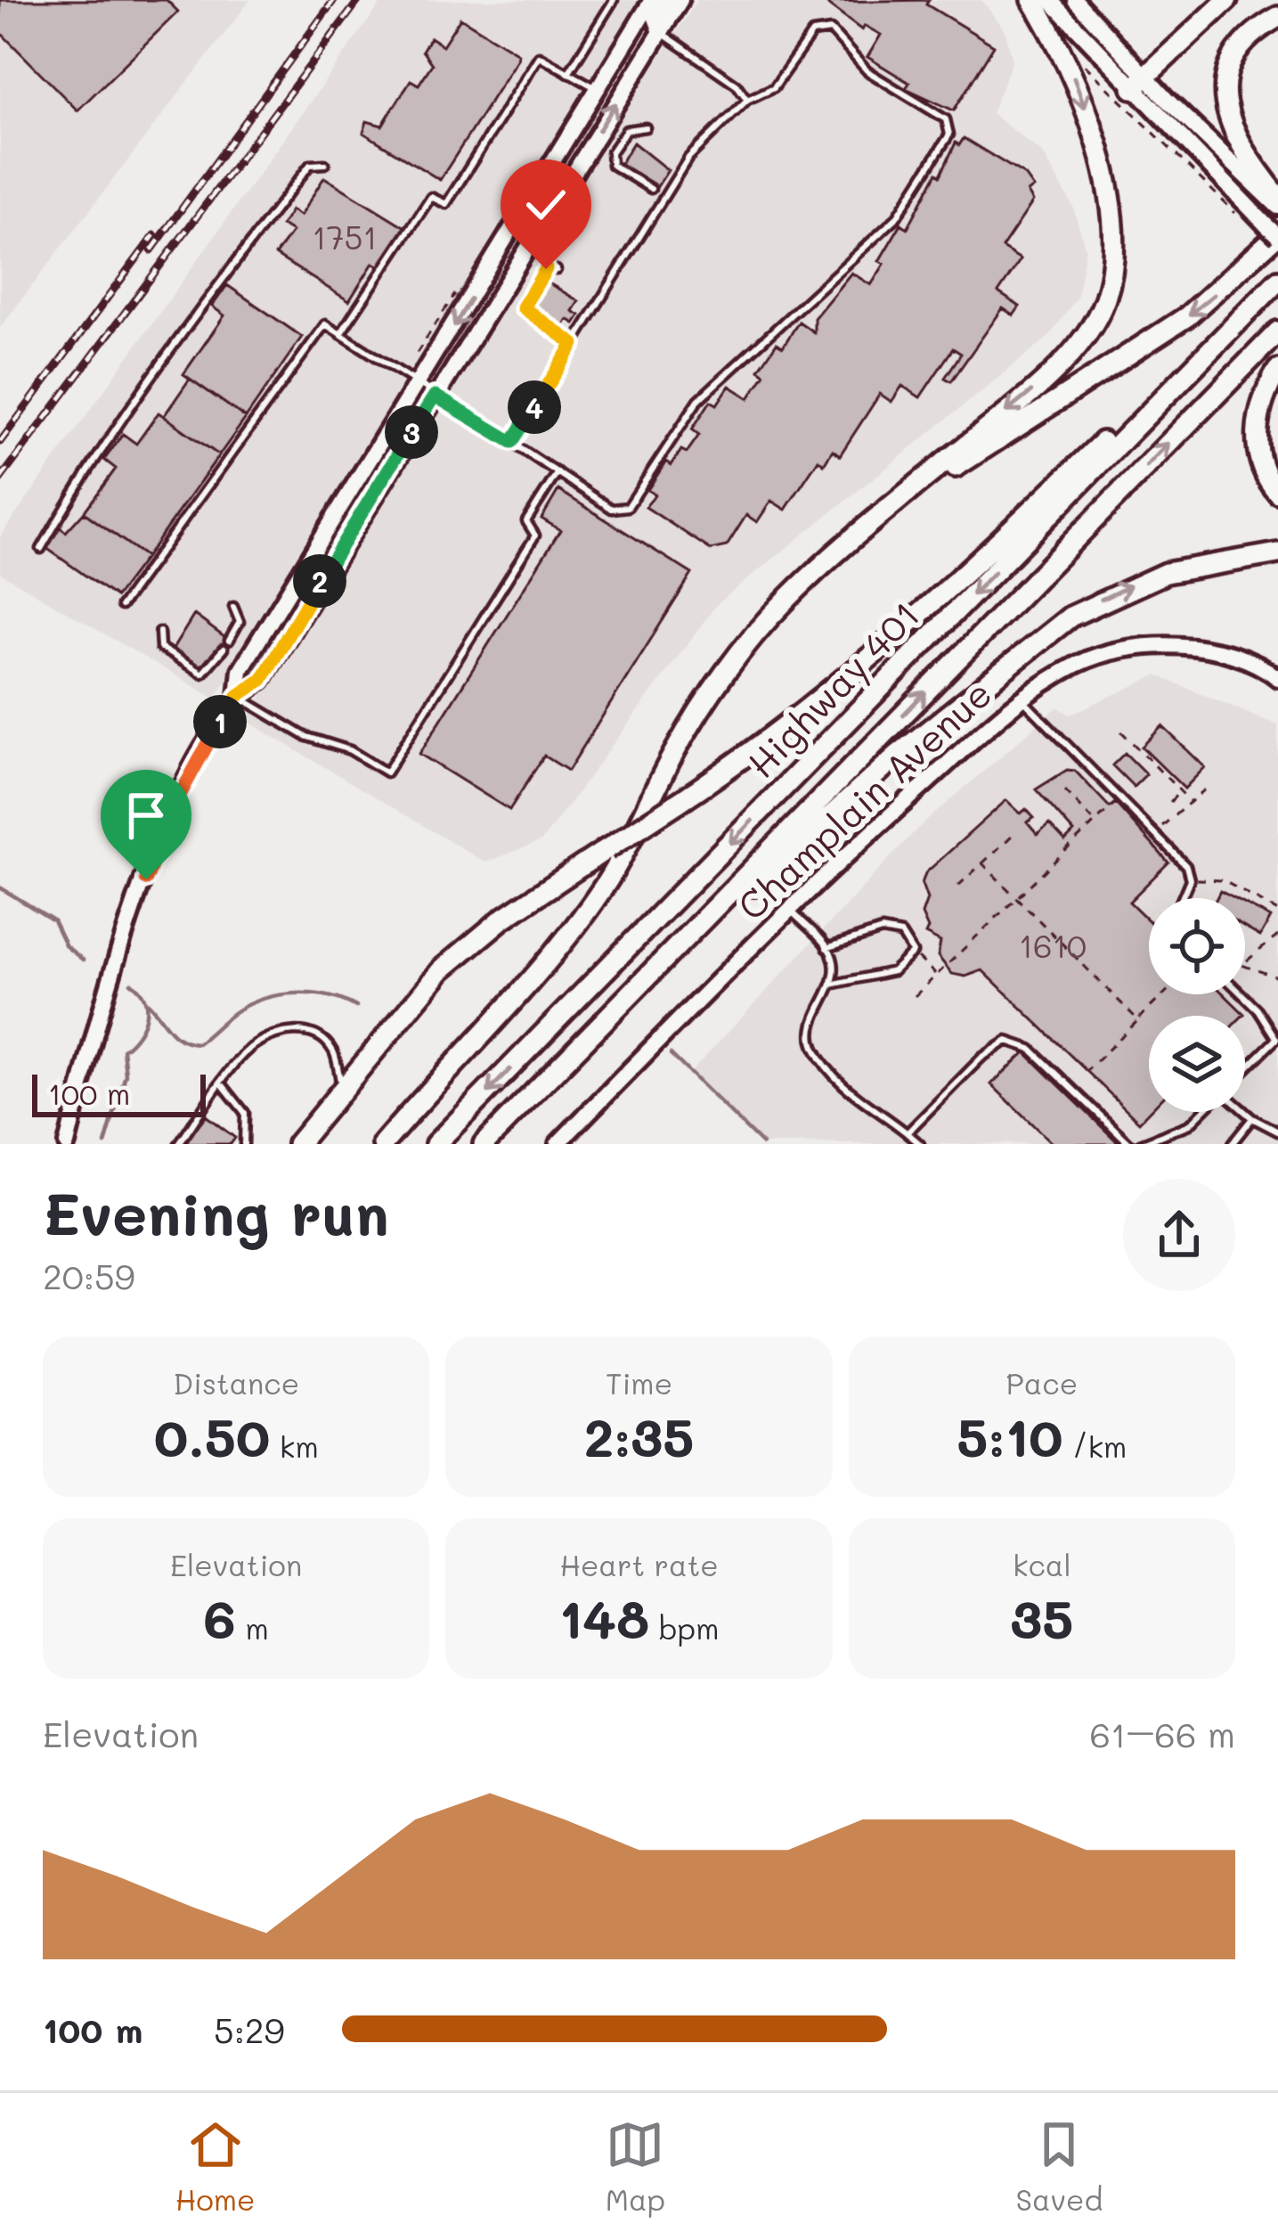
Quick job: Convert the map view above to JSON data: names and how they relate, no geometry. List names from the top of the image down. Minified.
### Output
{"streets":{"highway":["Highway 401"],"main road":["Champlain Avenue"]},"house_numbers":["1751","1610"],"scale_bar":"100 m","page":{"pins":["4","3","2","1"],"scale":"100 m","heading":["Evening run","20:59"],"stats":[["Distance","0.50 km"],["Time","2:35"],["Pace","5:10 /km"],["Elevation","6 m"],["Heart rate","148 bpm"],["kcal","35"]],"chart":["Elevation","61–66 m"],"list":[{"name":"100 m","note":"5:29"}],"tabs":["Home","Map","Saved"]}}
